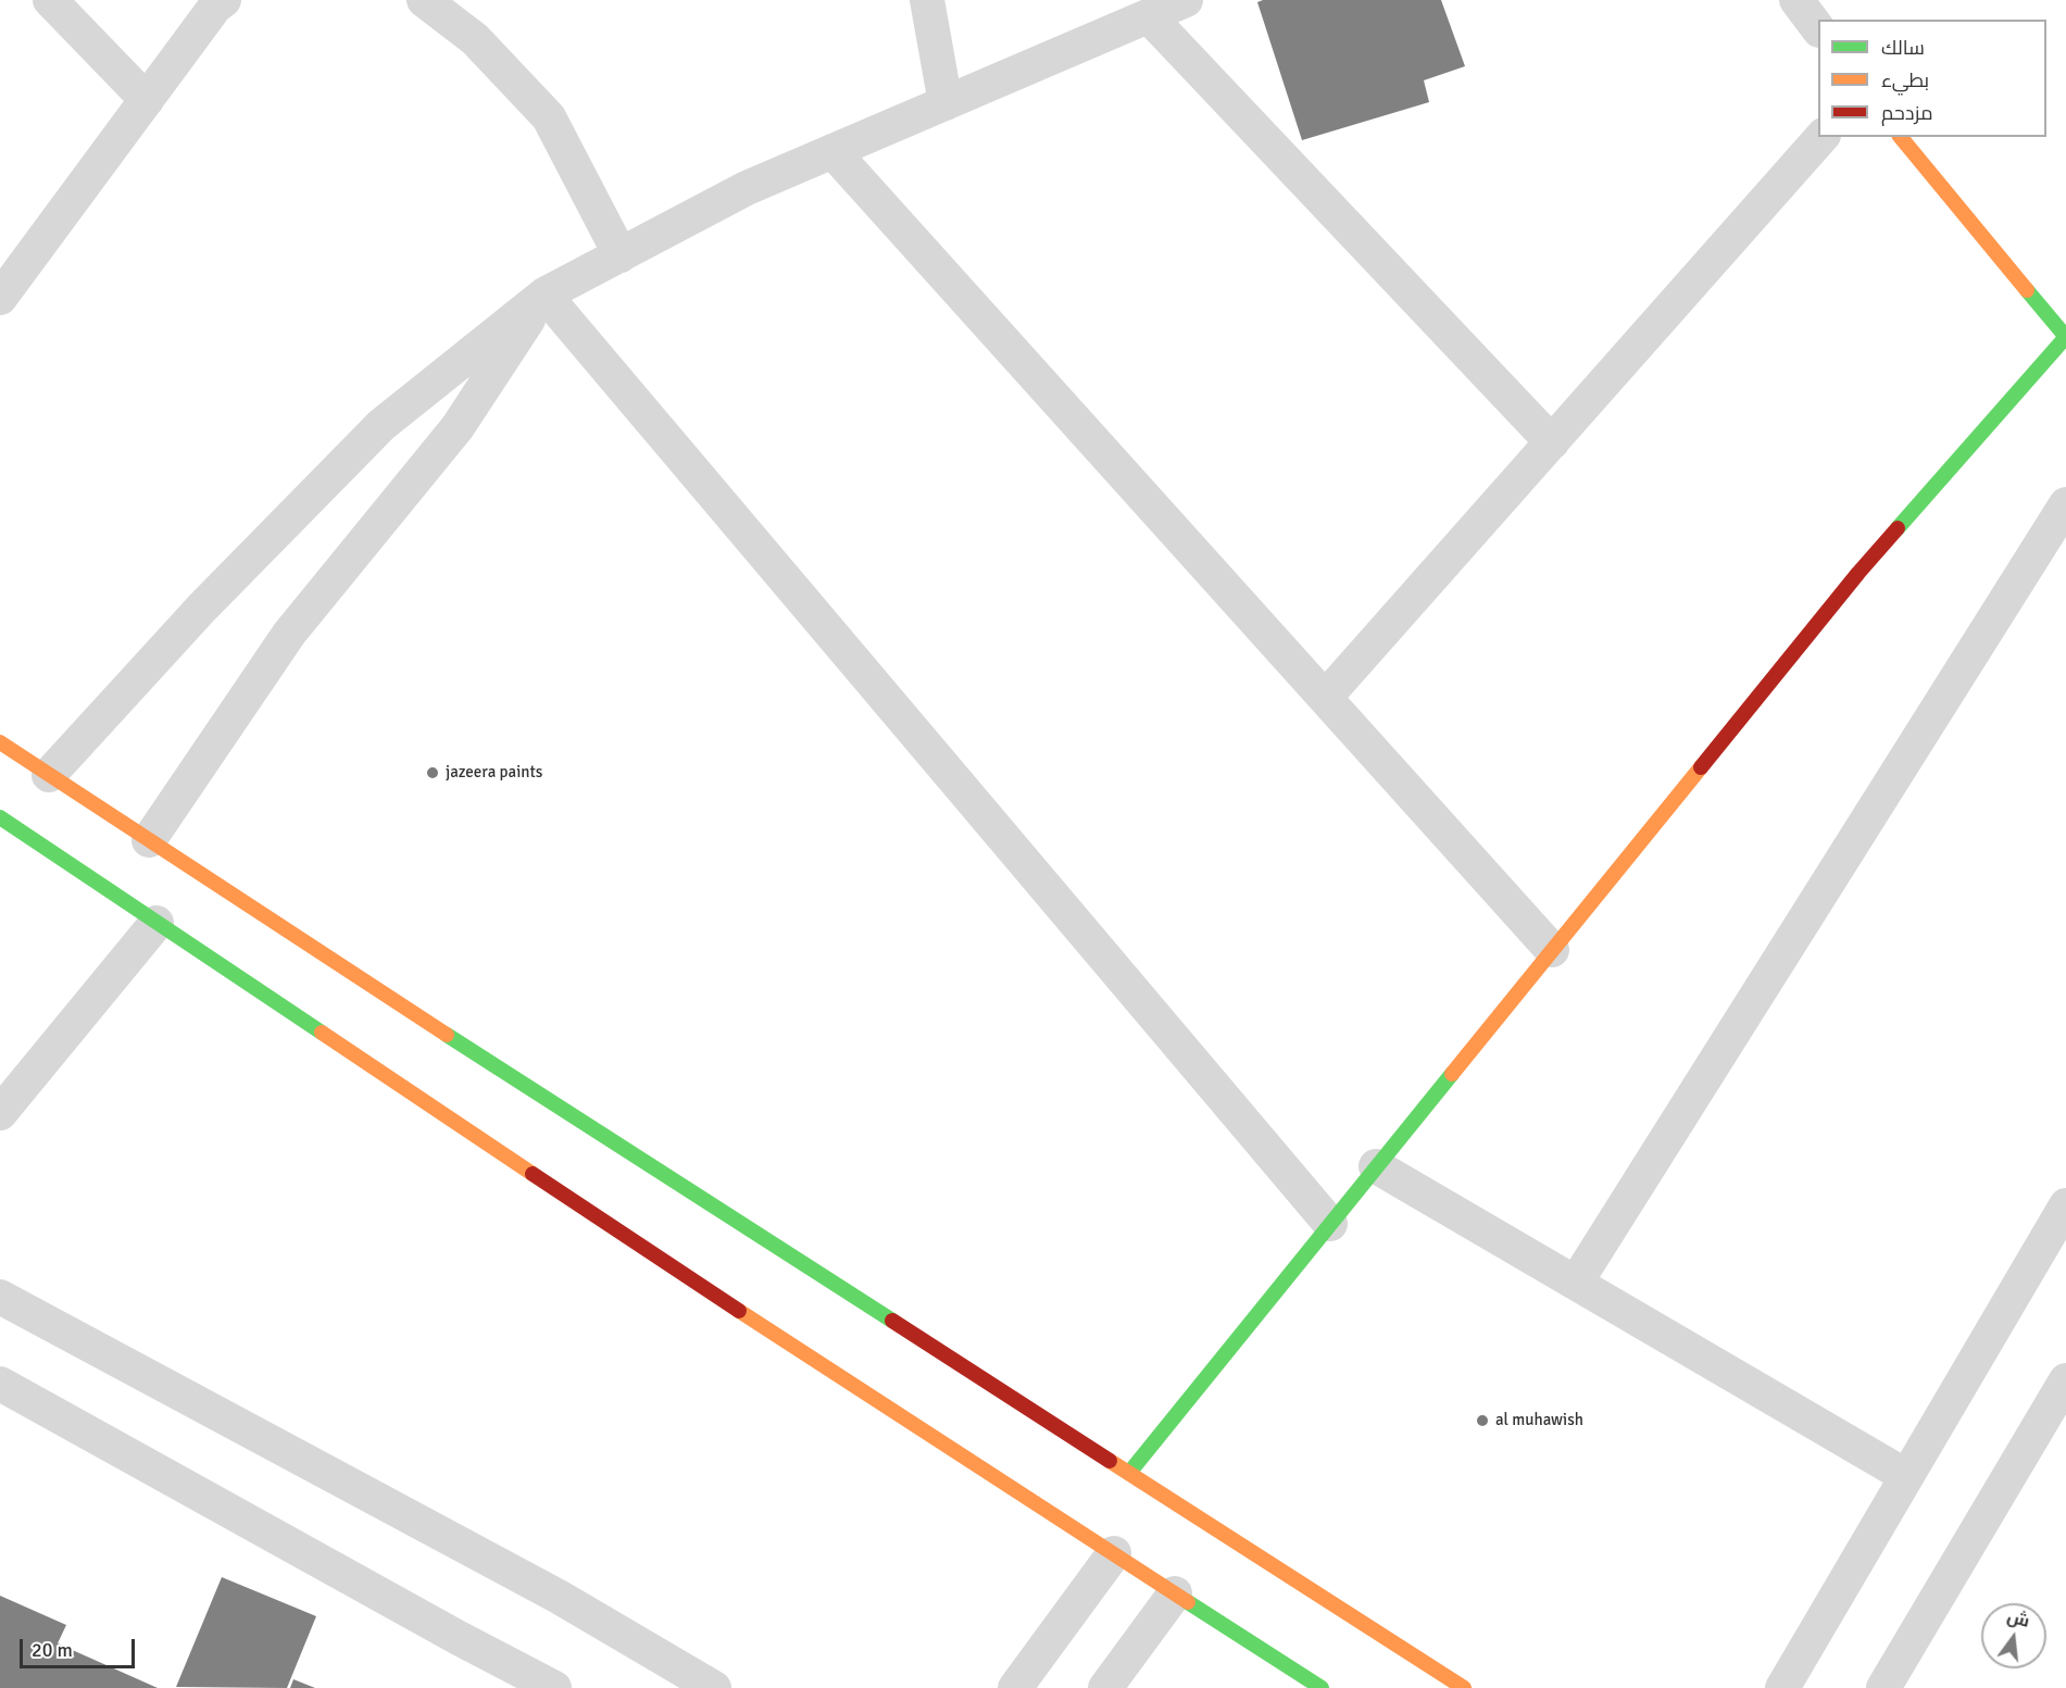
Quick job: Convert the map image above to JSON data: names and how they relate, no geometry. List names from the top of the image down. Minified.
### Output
{"places":["jazeera paints","al muhawish"],"legend":["سالك","بطيء","مزدحم"],"scale_bar":"20 m","north":"top"}
